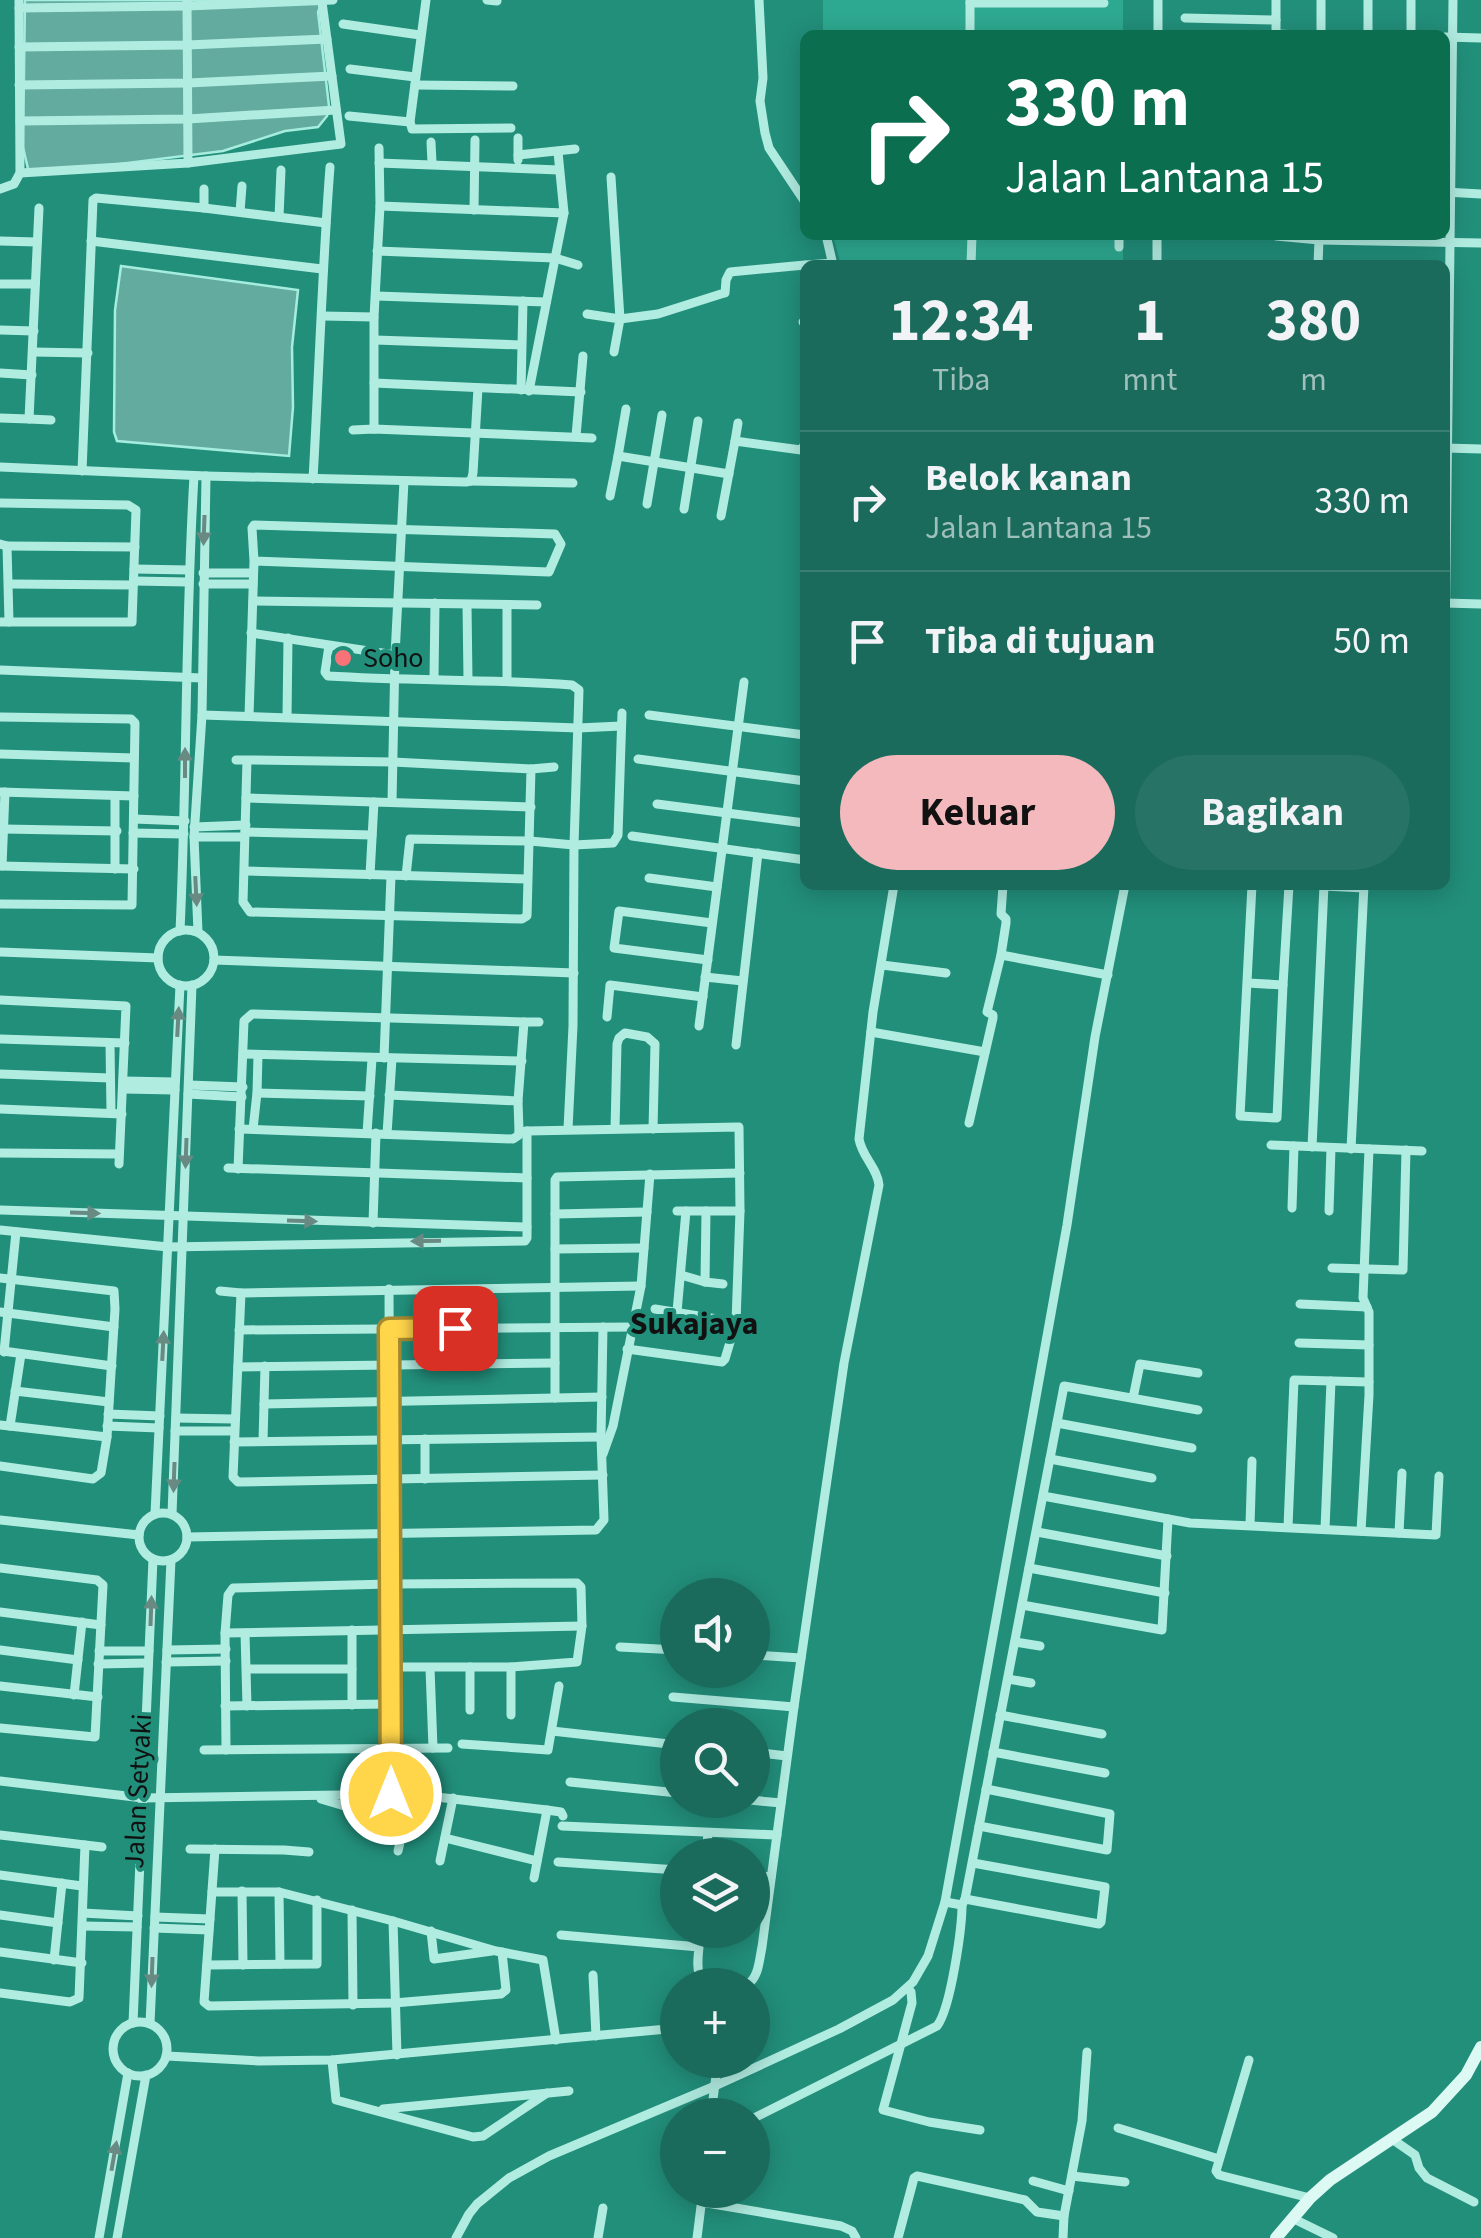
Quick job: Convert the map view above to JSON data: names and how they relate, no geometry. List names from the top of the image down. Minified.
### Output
{"streets":{"street":["Jalan Setyaki"]},"districts":["Sukajaya"],"places":["Soho"],"page":{"turn":["330 m","Jalan Lantana 15"],"eta":["12:34","Tiba","1","mnt","380","m"],"list":[{"name":"Belok kanan","note":"Jalan Lantana 15","value":"330 m"},{"name":"Tiba di tujuan","value":"50 m"}],"buttons":["Keluar","Bagikan"],"map_buttons":["+","−"]}}
